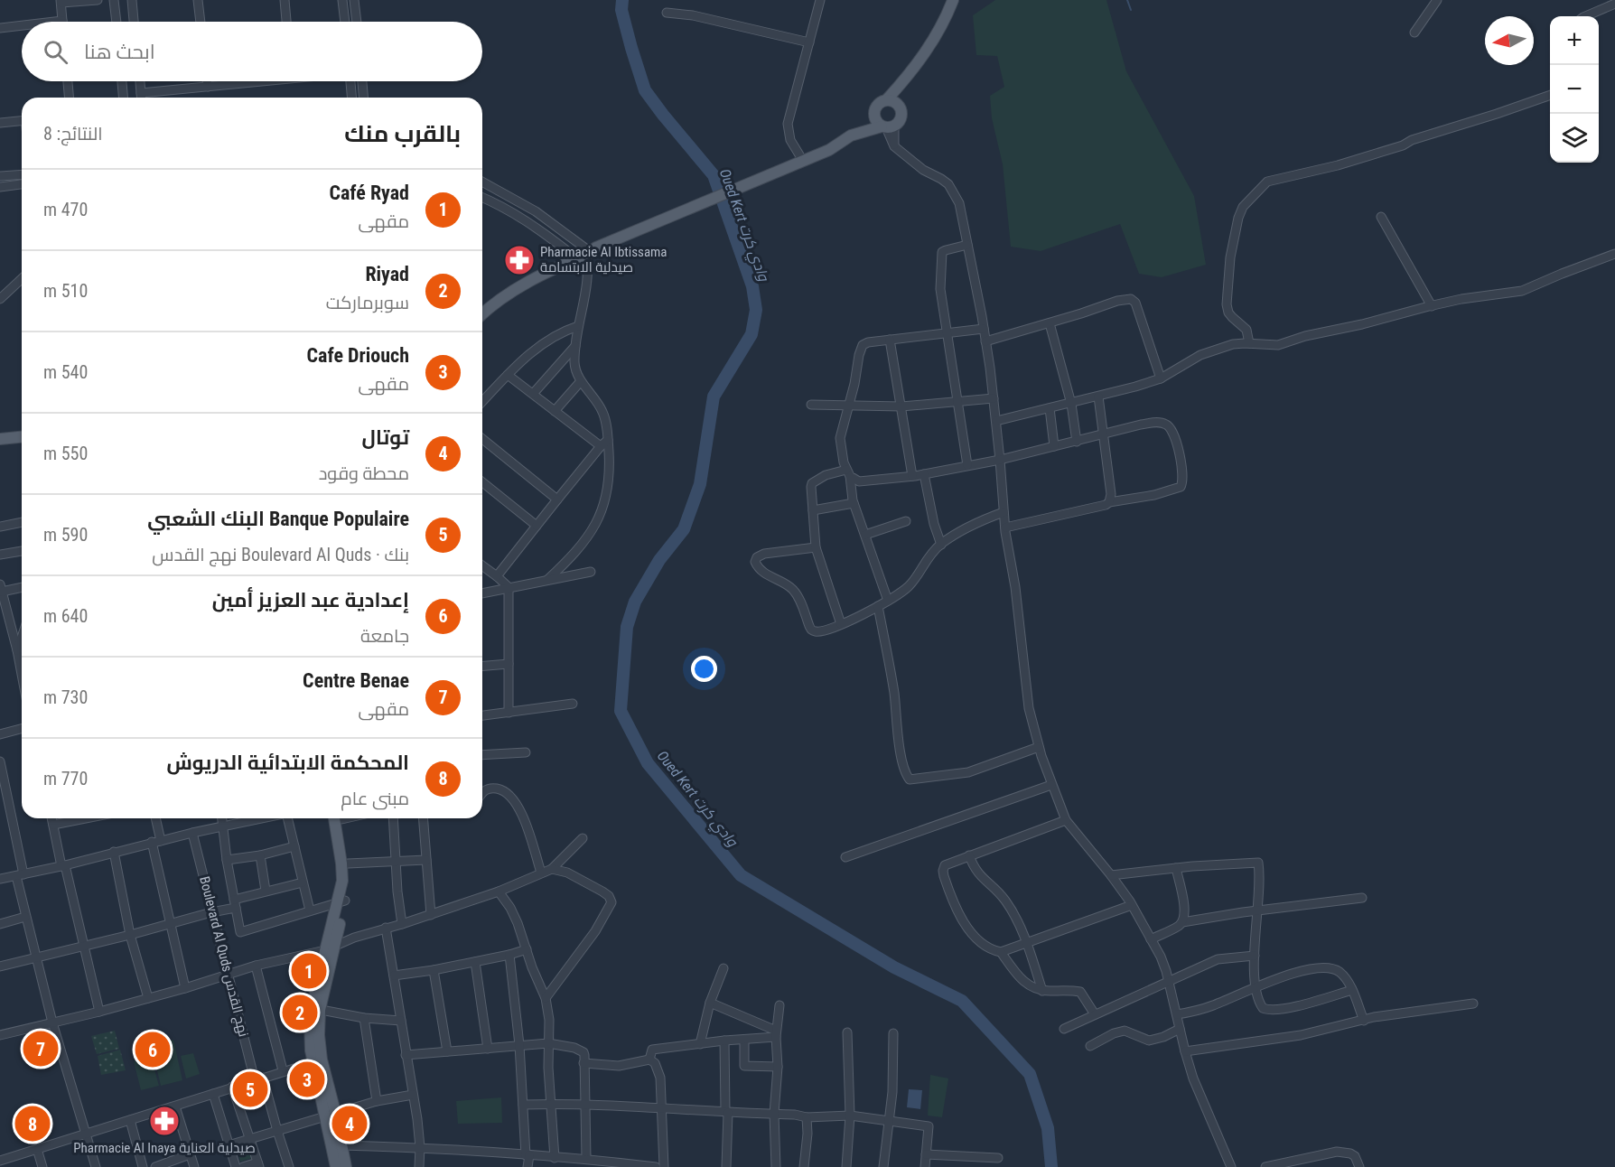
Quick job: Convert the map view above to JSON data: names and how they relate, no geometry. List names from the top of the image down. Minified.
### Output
{"streets":{"street":["Boulevard Al Quds نهج القدس"]},"water":["Oued Kert وادي كرت"],"places":{"pharmacy":["Pharmacie Al Ibtissama صيدلية الابتسامة","Pharmacie Al Inaya صيدلية العناية"]},"north":"left","page":{"map_buttons":["+","−"],"search":"ابحث هنا","heading":["بالقرب منك","النتائج: 8"],"list":[{"mark":"1","name":"Café Ryad","note":"مقهى","value":"470 m"},{"mark":"2","name":"Riyad","note":"سوبرماركت","value":"510 m"},{"mark":"3","name":"Cafe Driouch","note":"مقهى","value":"540 m"},{"mark":"4","name":"توتال","note":"محطة وقود","value":"550 m"},{"mark":"5","name":"Banque Populaire البنك الشعبي","note":"بنك · Boulevard Al Quds نهج القدس","value":"590 m"},{"mark":"6","name":"إعدادية عبد العزيز أمين","note":"جامعة","value":"640 m"},{"mark":"7","name":"Centre Benae","note":"مقهى","value":"730 m"},{"mark":"8","name":"المحكمة الابتدائية الدريوش","note":"مبنى عام","value":"770 m"}],"pins":["1","2","7","6","3","5","4","8"]}}
